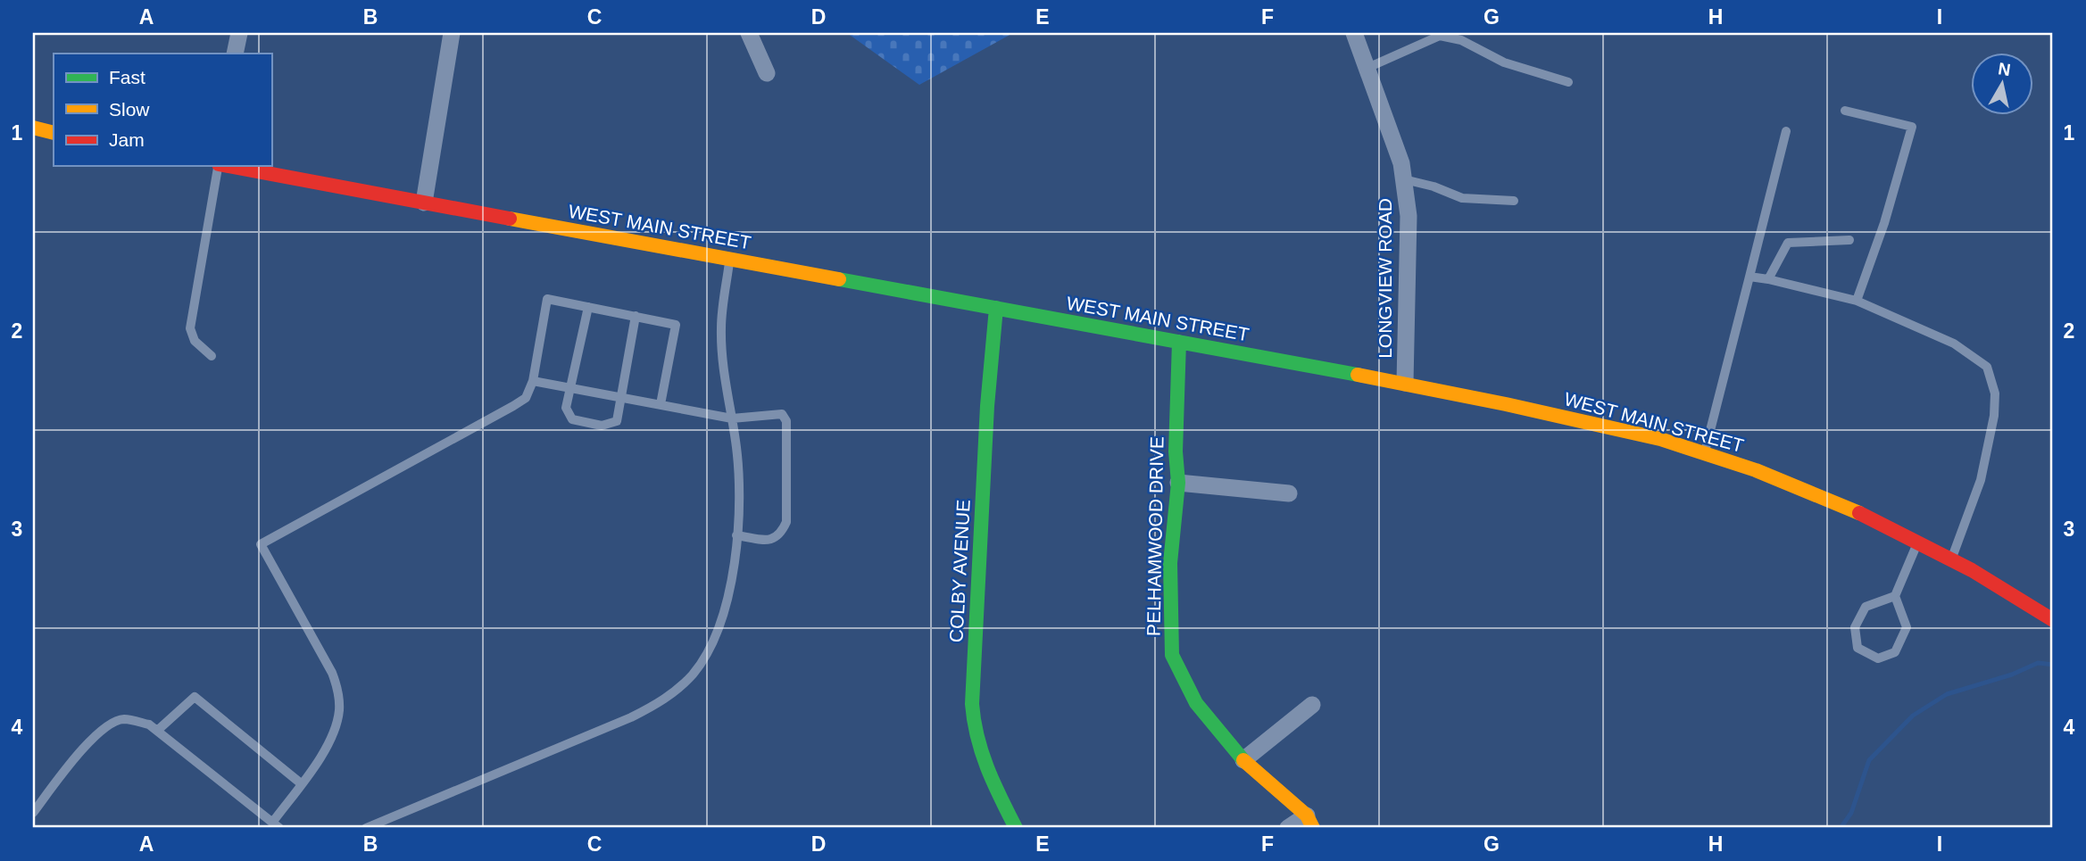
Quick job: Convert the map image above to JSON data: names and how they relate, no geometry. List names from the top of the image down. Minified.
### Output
{"streets":{"main road":["WEST MAIN STREET","PELHAMWOOD DRIVE","COLBY AVENUE"],"street":["LONGVIEW ROAD"]},"crossings":[["WEST MAIN STREET","LONGVIEW ROAD"],["WEST MAIN STREET","PELHAMWOOD DRIVE"],["WEST MAIN STREET","COLBY AVENUE"]],"legend":["Fast","Slow","Jam"],"north":"top","grid":{"columns":["A","B","C","D","E","F","G","H","I"],"rows":["1","2","3","4"]}}
